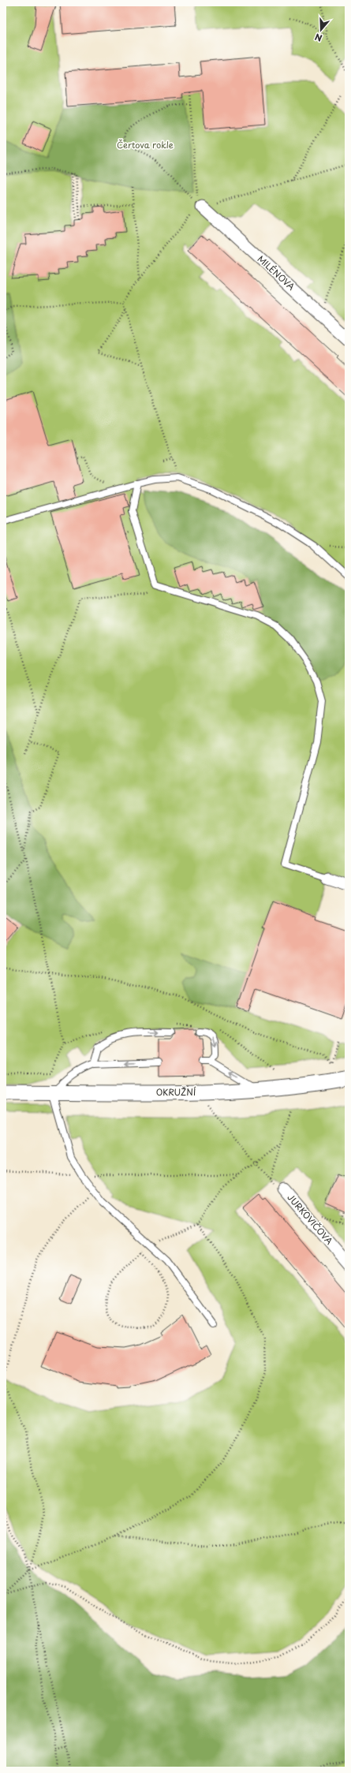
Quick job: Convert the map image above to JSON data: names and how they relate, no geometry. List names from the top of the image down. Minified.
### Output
{"streets":{"street":["MILÉNOVA","OKRUŽNÍ","JURKOVIČOVA"]},"parks":["Čertova rokle"],"north":"bottom"}
